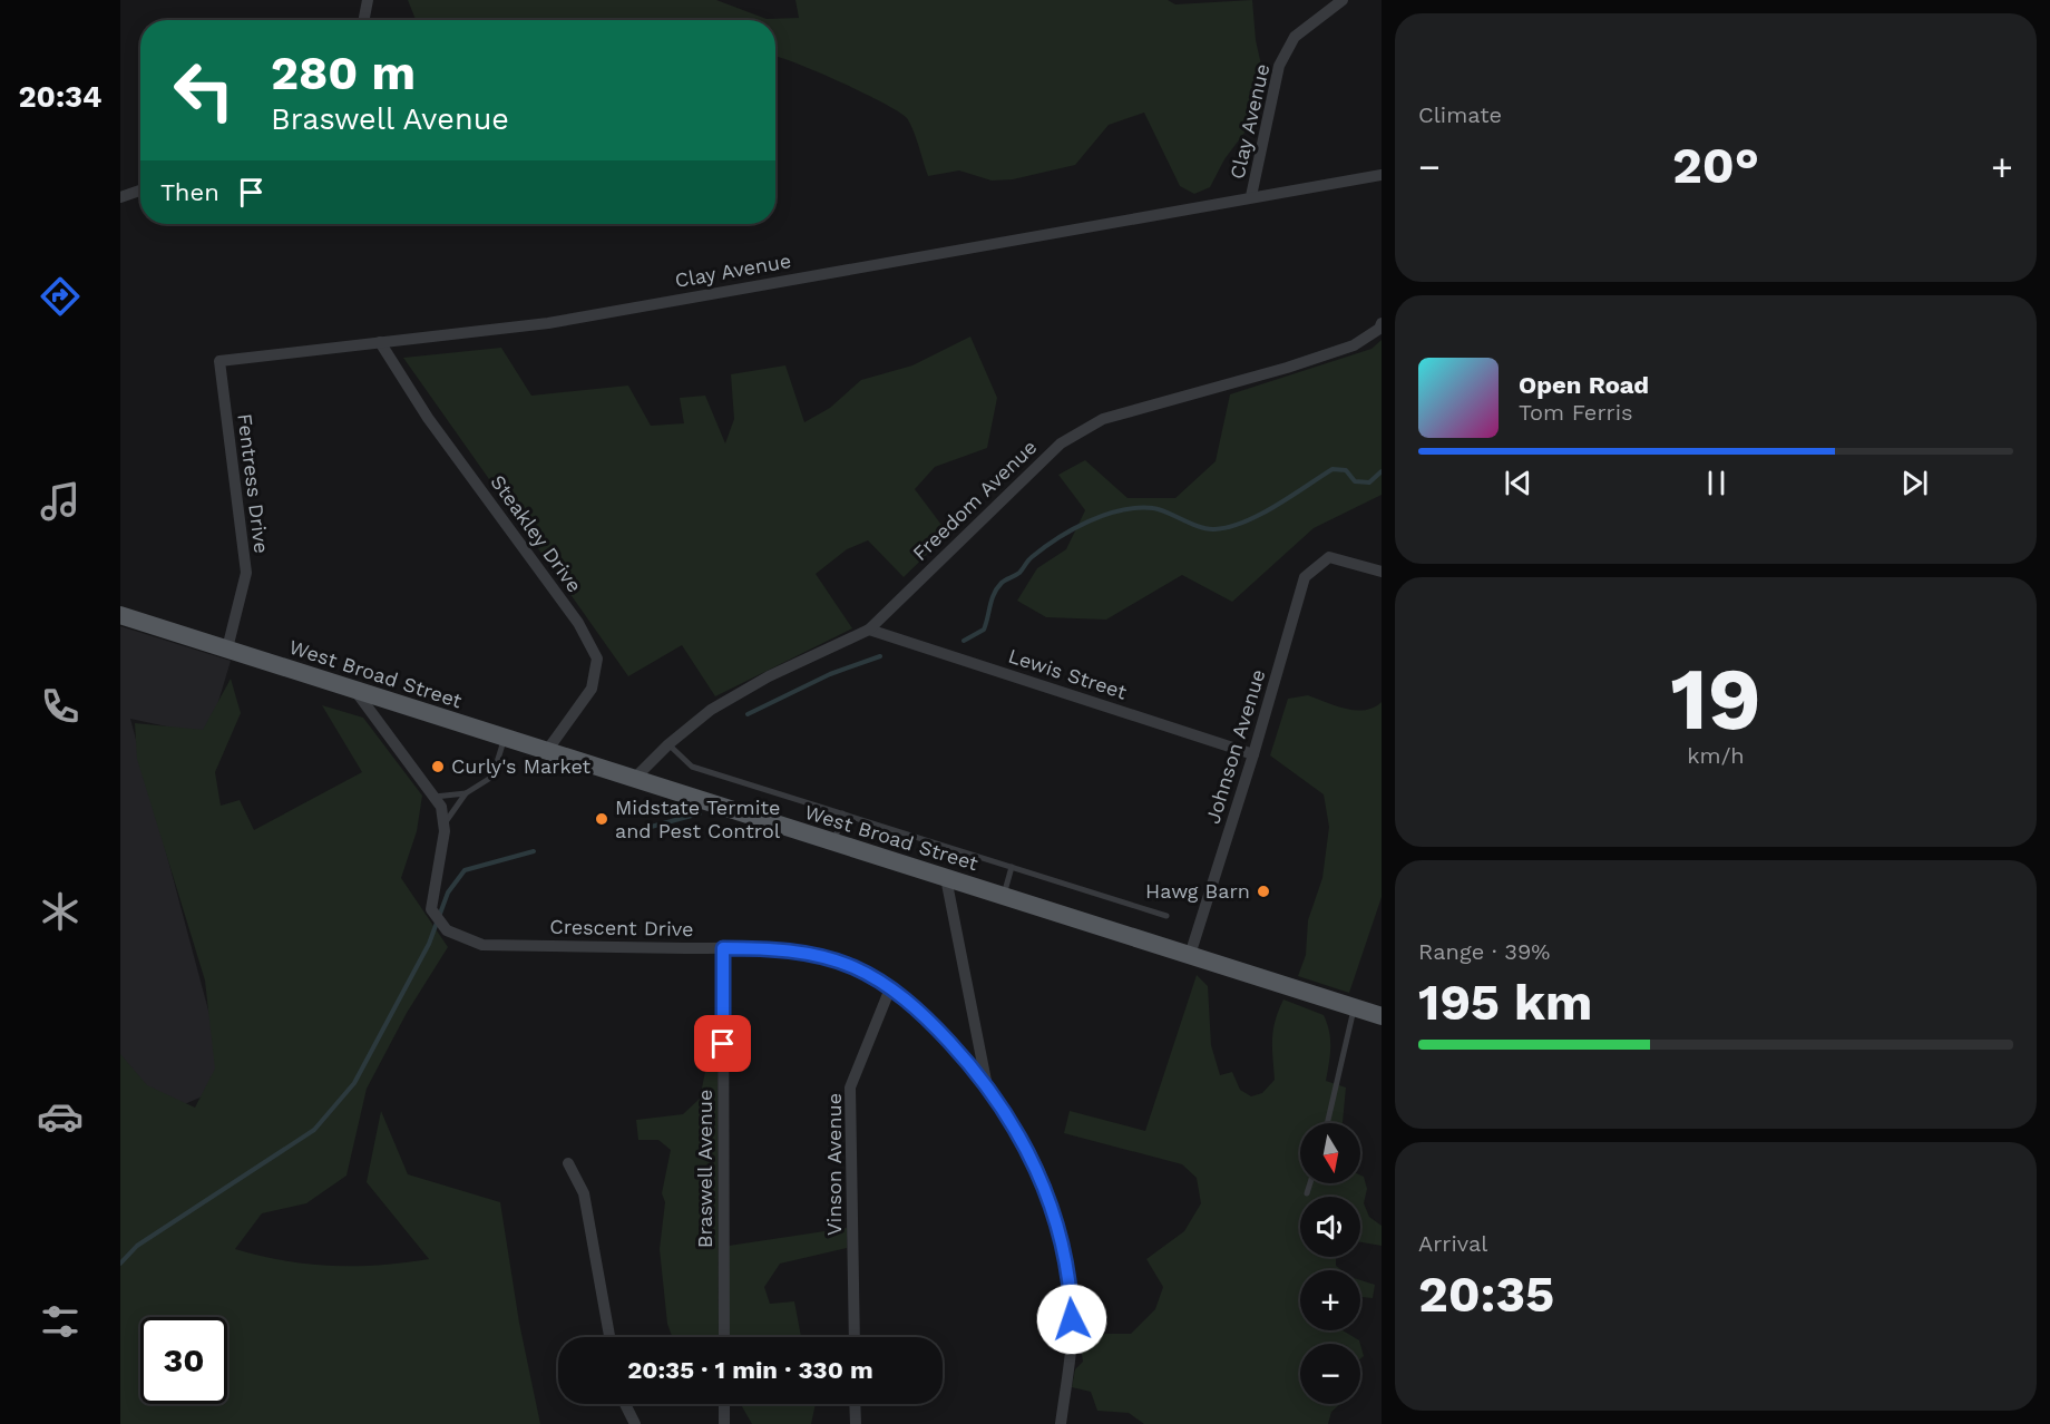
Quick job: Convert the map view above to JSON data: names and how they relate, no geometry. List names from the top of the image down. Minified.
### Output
{"streets":{"main road":["West Broad Street"],"street":["Clay Avenue","Fentress Drive","Freedom Avenue","Steakley Drive","Lewis Street","Johnson Avenue","Crescent Drive","Vinson Avenue","Braswell Avenue"]},"crossings":[["Clay Avenue","Fentress Drive"],["Clay Avenue","Steakley Drive"],["Fentress Drive","West Broad Street"],["Freedom Avenue","West Broad Street"],["Freedom Avenue","Lewis Street"],["Steakley Drive","West Broad Street"],["West Broad Street","Johnson Avenue"],["West Broad Street","Crescent Drive"],["Lewis Street","Johnson Avenue"],["Crescent Drive","Vinson Avenue"],["Crescent Drive","Braswell Avenue"]],"places":["Curly's Market","Midstate Termite and Pest Control","Hawg Barn"],"north":"bottom","page":{"tabs":"20:34","tile":["Climate",["19","km/h"],["Range · 39%","195 km"],["Arrival","20:35"]],"turn":["280 m","Braswell Avenue"],"heat":["−","20°","+"],"then":"Then","song":["Open Road","Tom Ferris"],"map_buttons":["+","−"],"limit":"30","trip":"20:35 · 1 min · 330 m"}}
